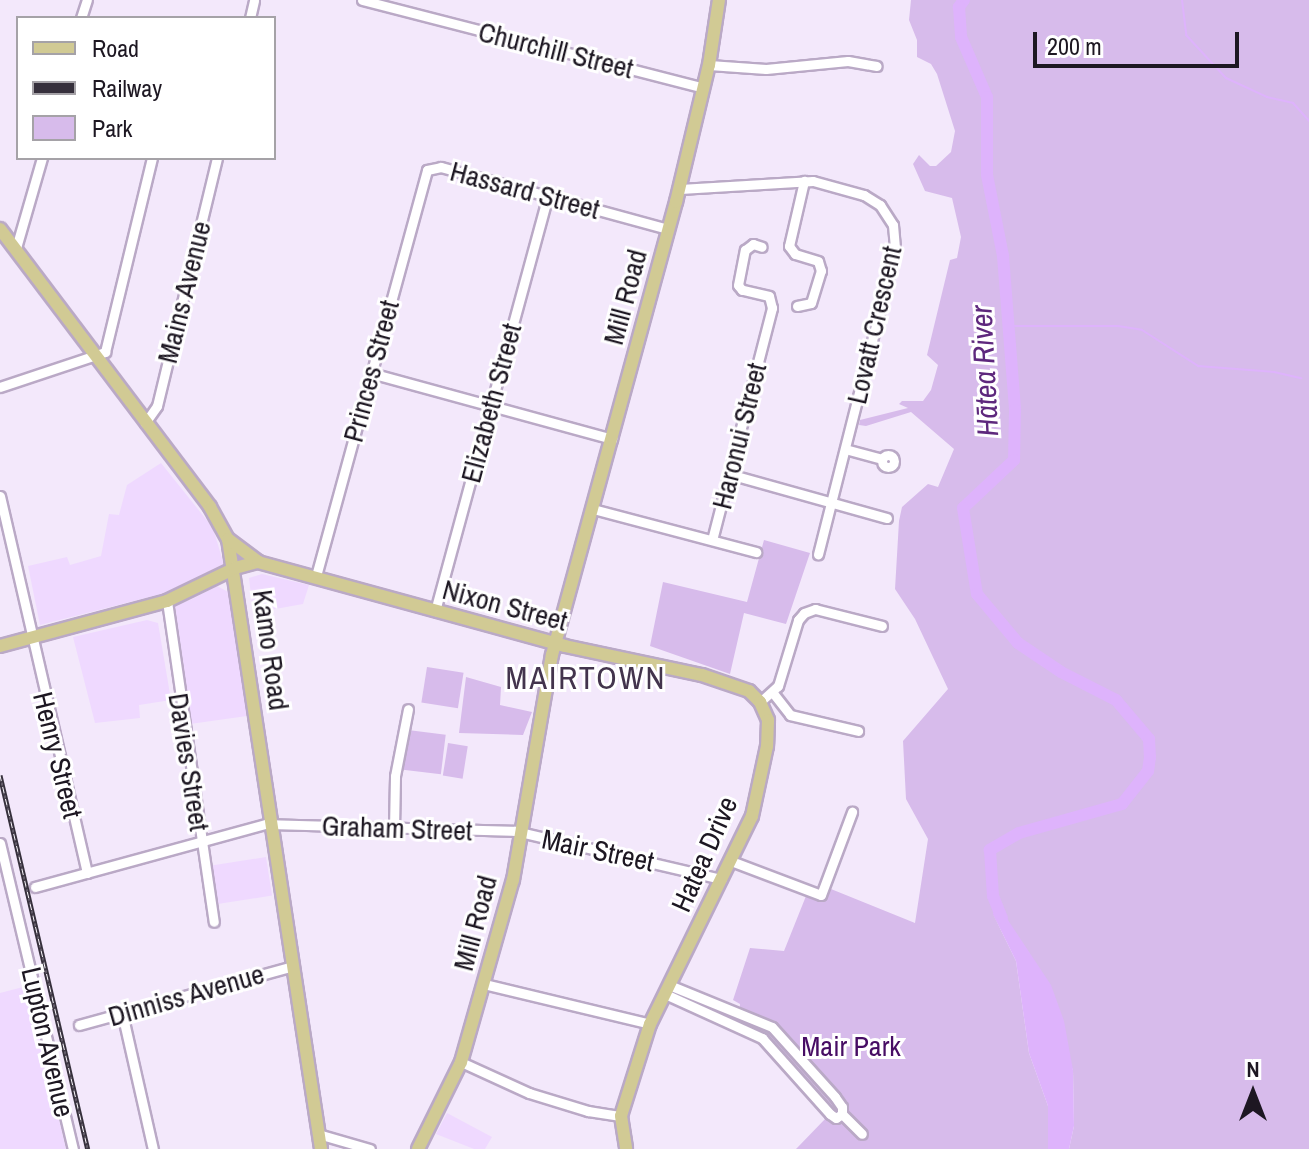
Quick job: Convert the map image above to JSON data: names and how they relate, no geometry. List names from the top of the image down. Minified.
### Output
{"streets":{"main road":["Mill Road","Nixon Street","Kamo Road","Hatea Drive"],"street":["Churchill Street","Hassard Street","Mains Avenue","Lovatt Crescent","Princes Street","Elizabeth Street","Haronui Street","Henry Street","Davies Street","Graham Street","Mair Street","Dinniss Avenue","Lupton Avenue"]},"crossings":[["Churchill Street","Mill Road"],["Hassard Street","Mill Road"],["Hassard Street","Princes Street"],["Hassard Street","Elizabeth Street"],["Mains Avenue","Kamo Road"],["Mill Road","Lovatt Crescent"],["Mill Road","Nixon Street"],["Mill Road","Graham Street"],["Mill Road","Mair Street"],["Princes Street","Nixon Street"],["Elizabeth Street","Nixon Street"],["Nixon Street","Kamo Road"],["Nixon Street","Henry Street"],["Nixon Street","Davies Street"],["Nixon Street","Hatea Drive"],["Kamo Road","Graham Street"],["Kamo Road","Dinniss Avenue"],["Henry Street","Graham Street"],["Davies Street","Graham Street"],["Graham Street","Mair Street"],["Mair Street","Hatea Drive"]],"districts":["MAIRTOWN"],"water":["Hātea River"],"parks":["Mair Park"],"legend":["Road","Railway","Park"],"scale_bar":"200 m","north":"top"}
